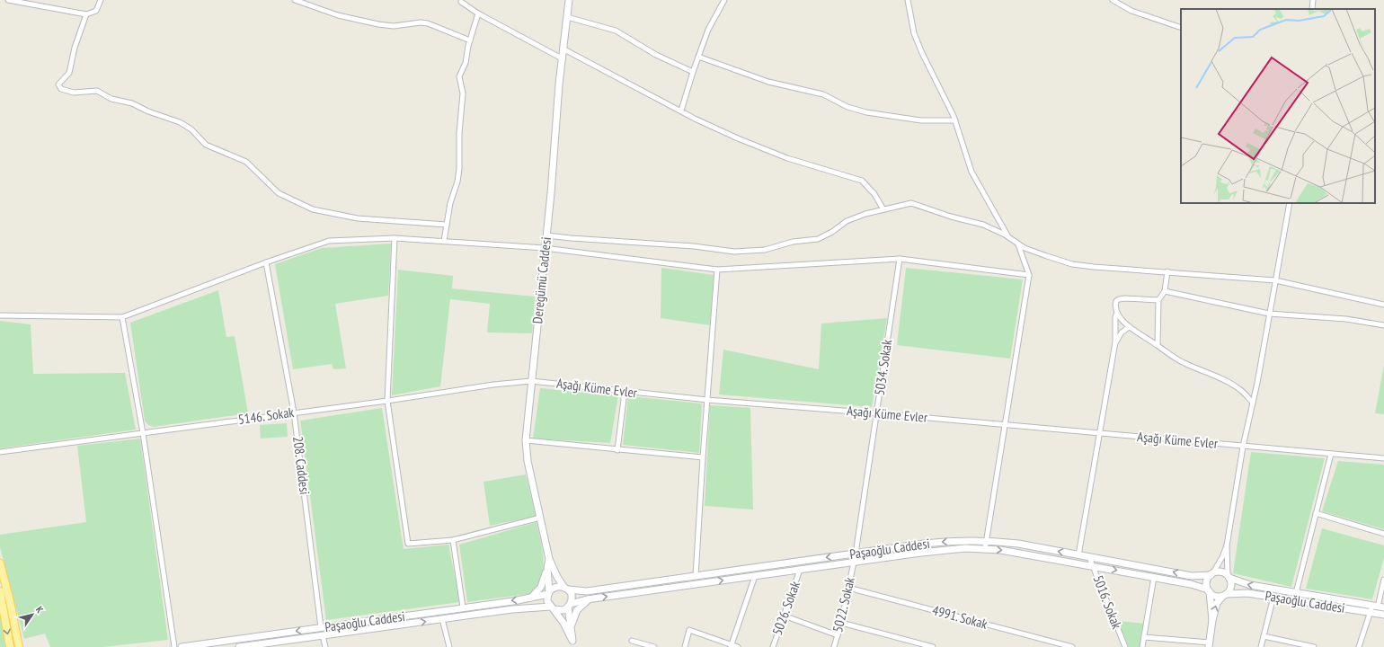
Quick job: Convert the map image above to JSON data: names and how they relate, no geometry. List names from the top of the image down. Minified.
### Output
{"streets":{"street":["Deregümü Caddesi","5034. Sokak","Aşağı Küme Evler","5146. Sokak","208. Caddesi","Paşaoğlu Caddesi","5016. Sokak","5022. Sokak","5026. Sokak","4991. Sokak"]},"crossings":[["Deregümü Caddesi","Aşağı Küme Evler"],["Deregümü Caddesi","5146. Sokak"],["Deregümü Caddesi","Paşaoğlu Caddesi"],["5034. Sokak","Aşağı Küme Evler"],["5034. Sokak","Paşaoğlu Caddesi"],["5034. Sokak","5022. Sokak"],["Aşağı Küme Evler","5146. Sokak"],["5146. Sokak","208. Caddesi"],["208. Caddesi","Paşaoğlu Caddesi"],["Paşaoğlu Caddesi","5016. Sokak"],["Paşaoğlu Caddesi","5022. Sokak"],["Paşaoğlu Caddesi","5026. Sokak"],["5022. Sokak","4991. Sokak"]],"north":"top right"}
